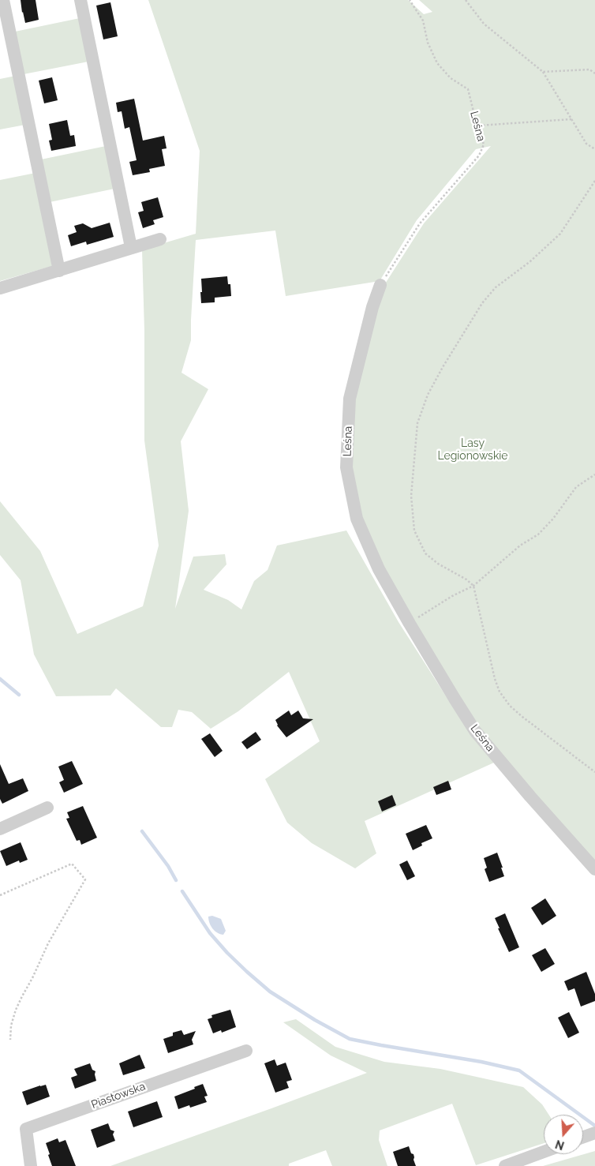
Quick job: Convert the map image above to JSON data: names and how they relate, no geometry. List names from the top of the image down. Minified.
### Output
{"streets":{"street":["Leśna","Piastowska"]},"parks":["Lasy Legionowskie"],"north":"bottom"}
